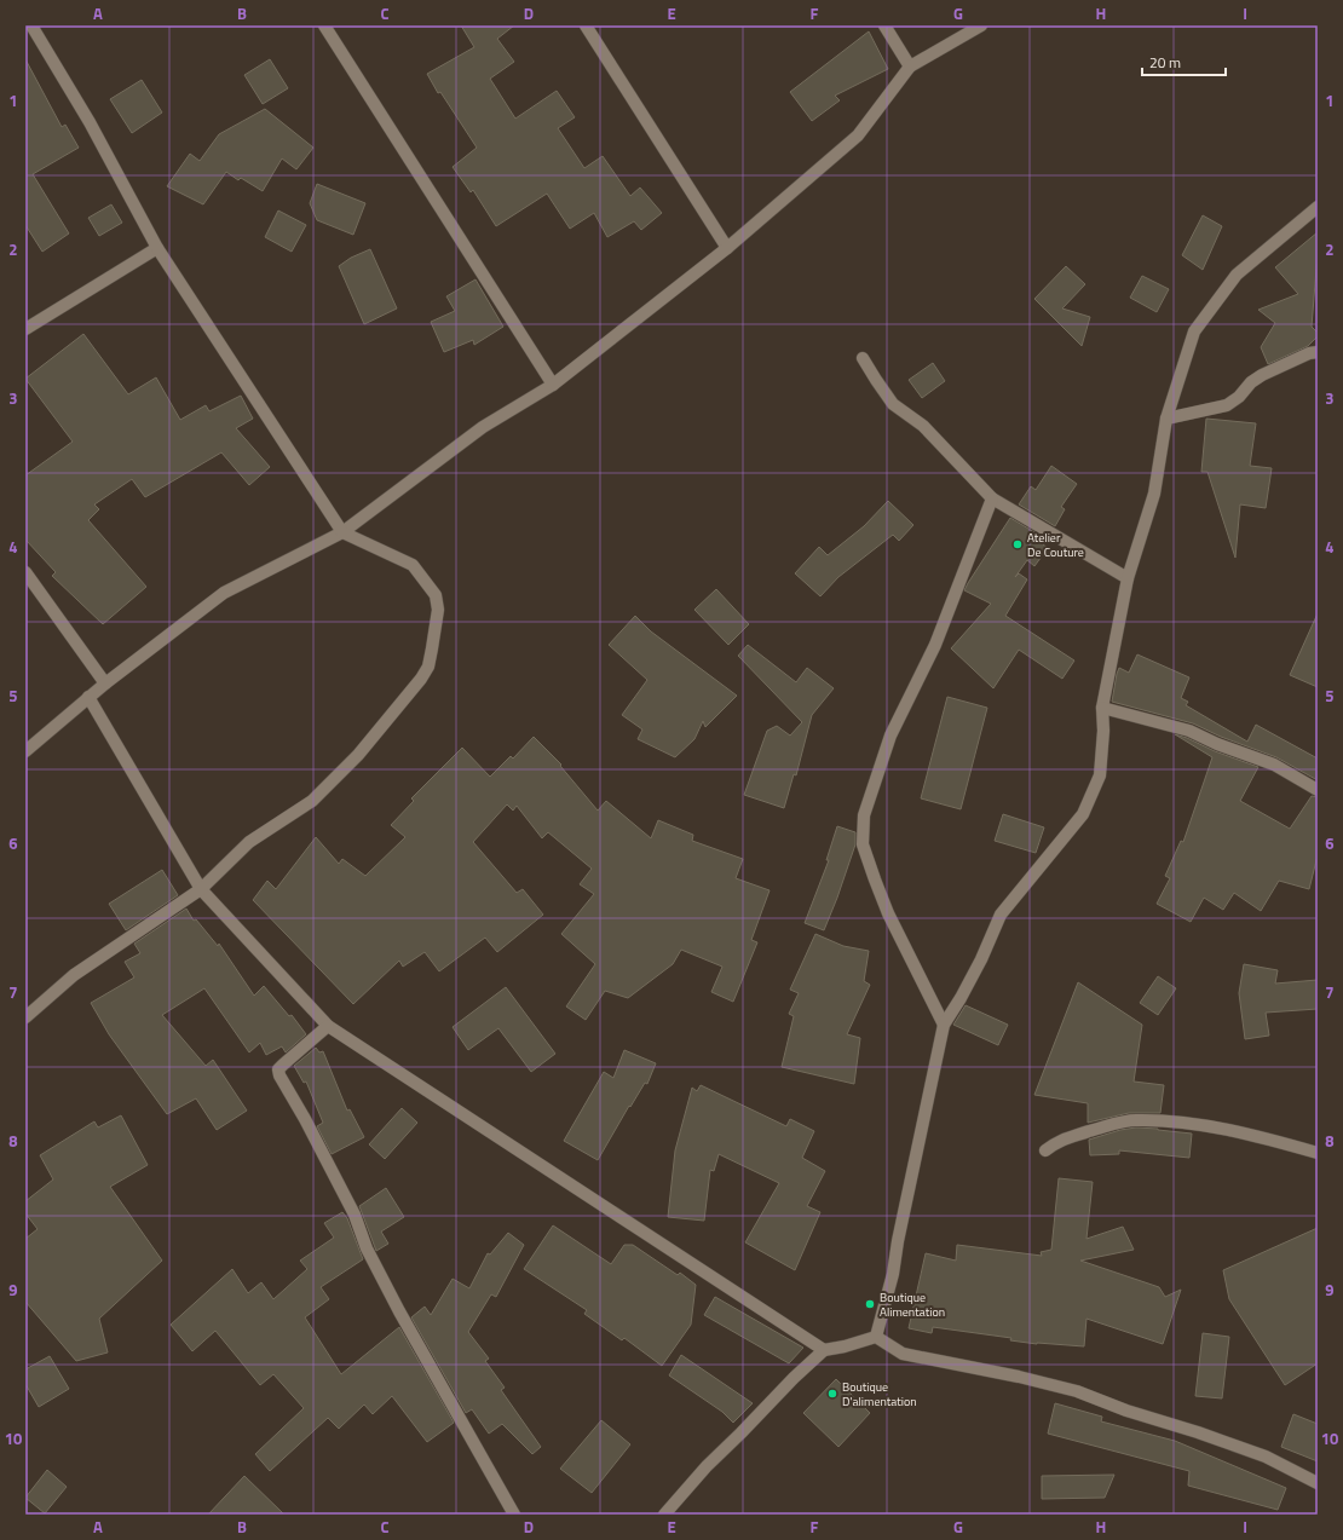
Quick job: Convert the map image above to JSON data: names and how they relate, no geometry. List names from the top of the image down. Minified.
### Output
{"places":["Atelier De Couture","Boutique Alimentation","Boutique D'alimentation"],"scale_bar":"20 m","grid":{"columns":["A","B","C","D","E","F","G","H","I"],"rows":["1","2","3","4","5","6","7","8","9","10"]}}
